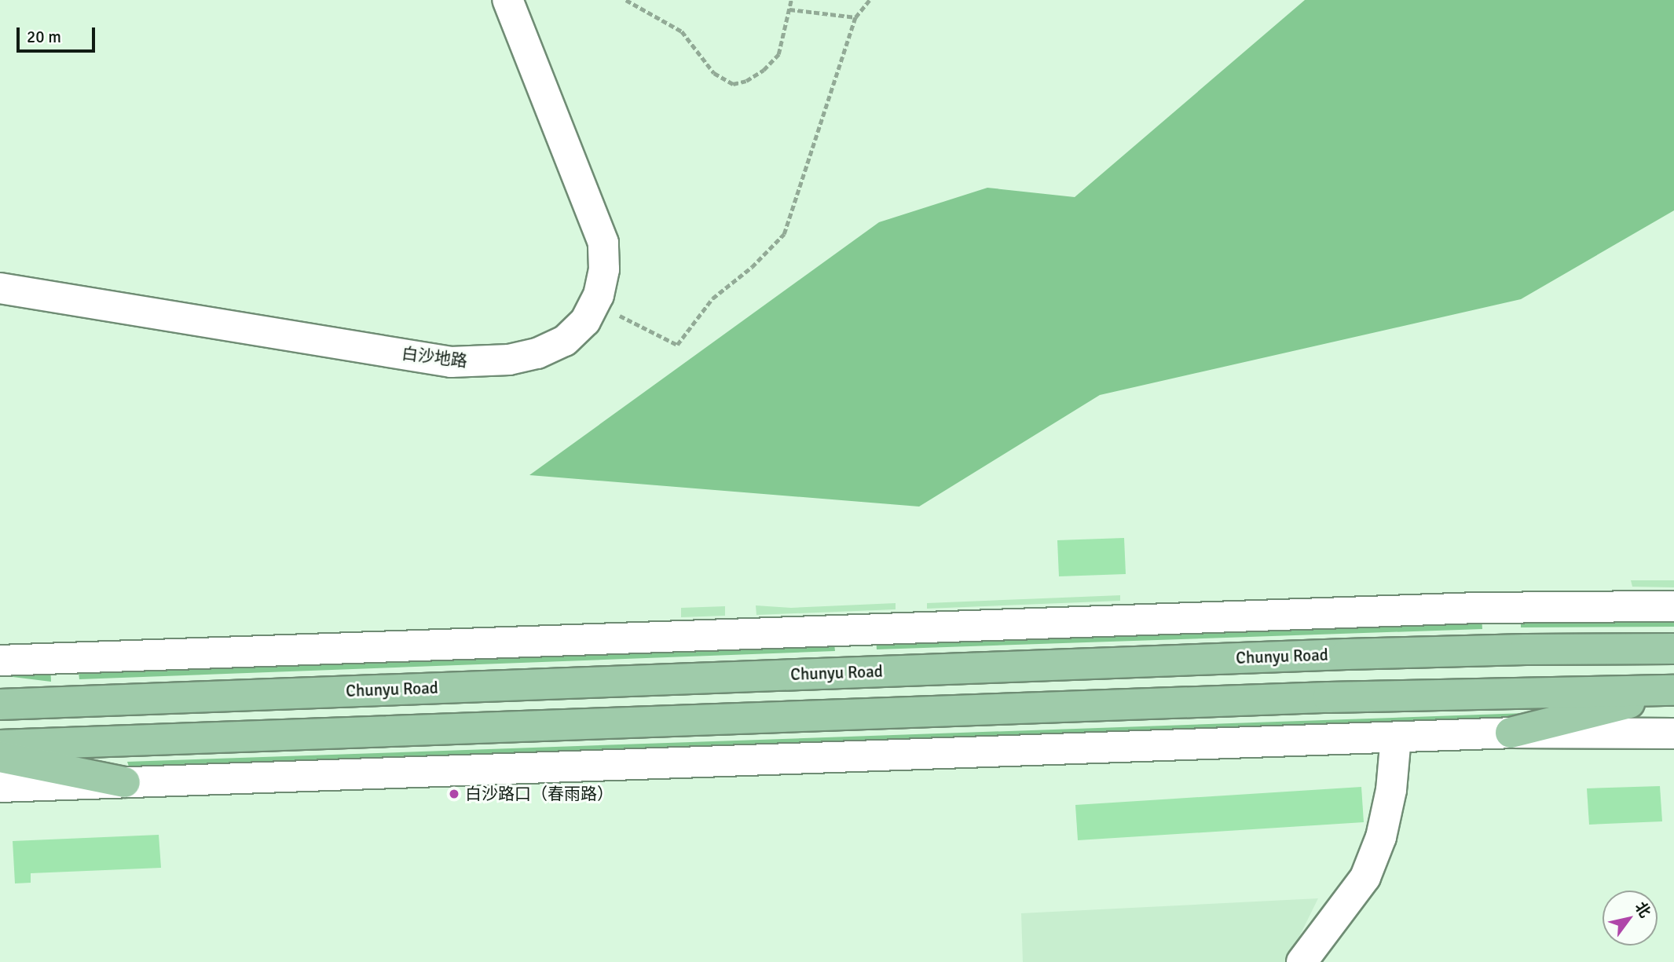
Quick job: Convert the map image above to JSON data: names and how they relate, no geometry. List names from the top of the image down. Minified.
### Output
{"streets":{"main road":["Chunyu Road"],"street":["白沙地路"]},"places":["白沙路口（春雨路）"],"scale_bar":"20 m","north":"top right"}
